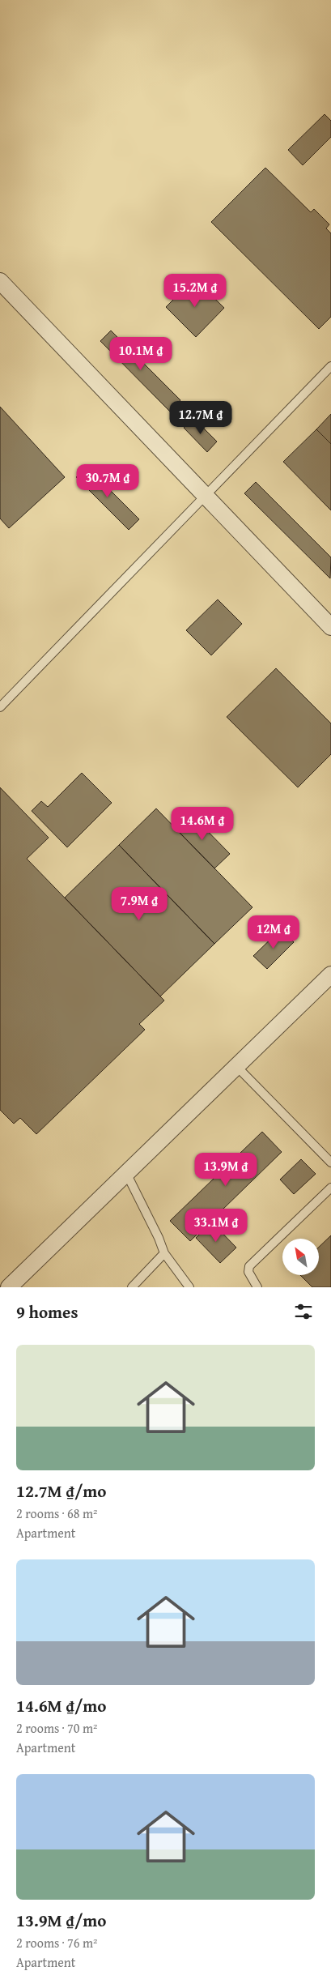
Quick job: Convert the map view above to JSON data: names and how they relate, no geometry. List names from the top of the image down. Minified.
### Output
{"north":"top left","page":{"price":["15.2M ₫","10.1M ₫","12.7M ₫","30.7M ₫","14.6M ₫","7.9M ₫","12M ₫","13.9M ₫","33.1M ₫"],"heading":"9 homes","list":[{"name":"12.7M ₫/mo","note":"2 rooms · 68 m² · Apartment"},{"name":"14.6M ₫/mo","note":"2 rooms · 70 m² · Apartment"},{"name":"13.9M ₫/mo","note":"2 rooms · 76 m² · Apartment"}]}}
